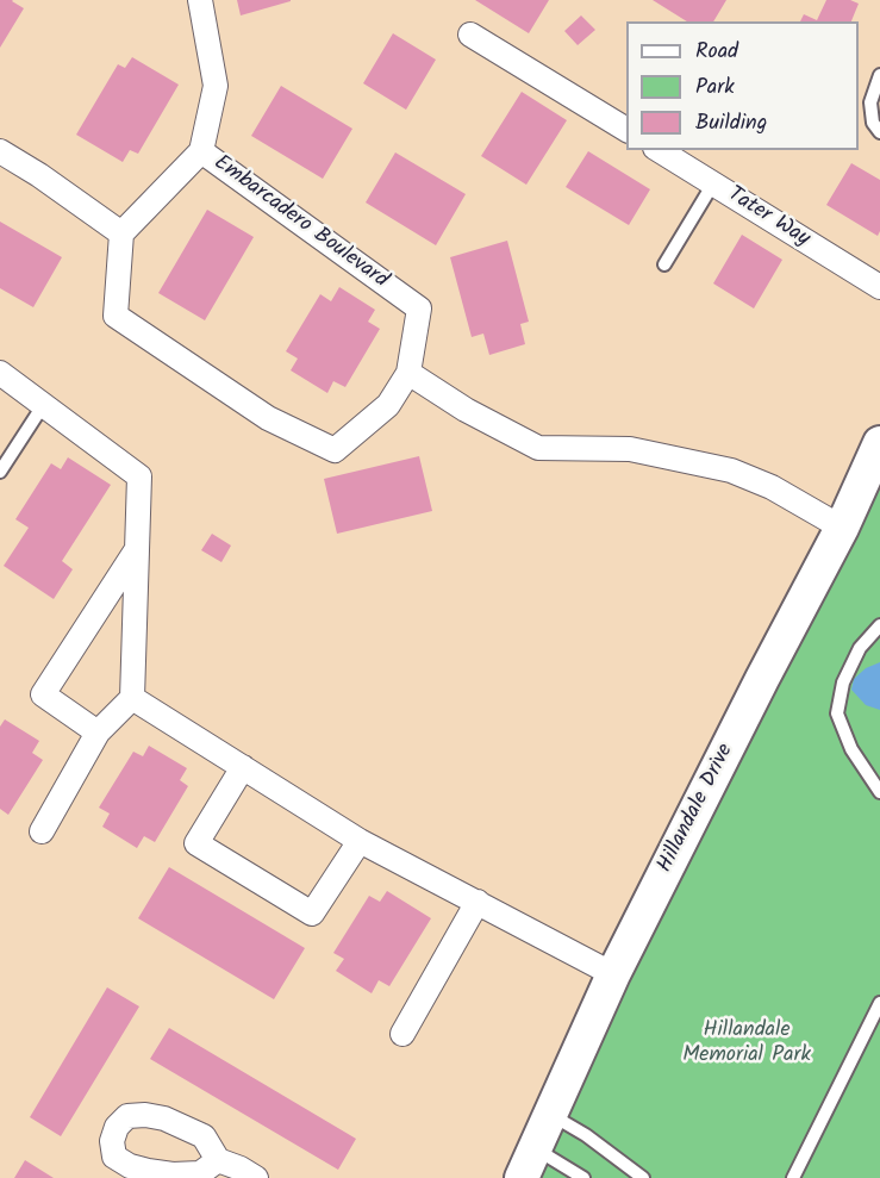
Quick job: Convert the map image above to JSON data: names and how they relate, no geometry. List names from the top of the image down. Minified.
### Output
{"streets":{"main road":["Hillandale Drive"],"street":["Tater Way","Embarcadero Boulevard"]},"parks":["Hillandale Memorial Park"],"legend":["Road","Park","Building"]}
